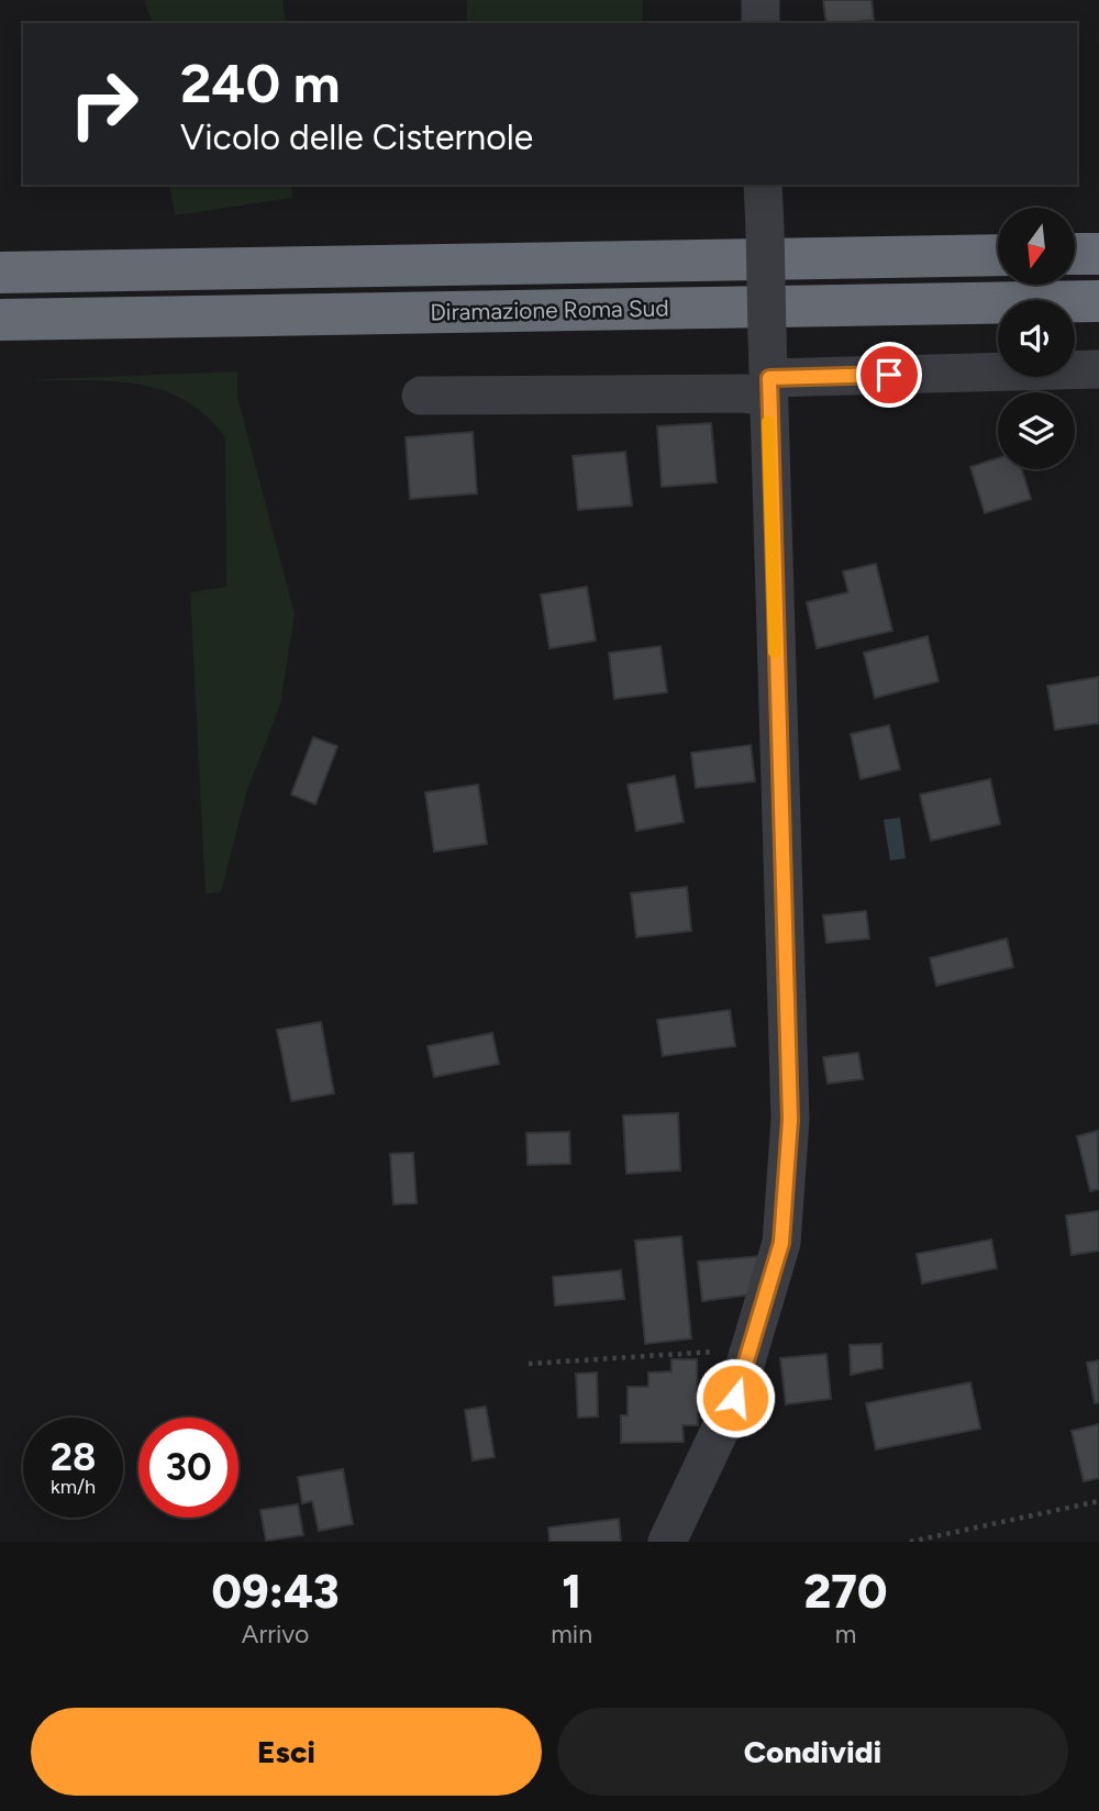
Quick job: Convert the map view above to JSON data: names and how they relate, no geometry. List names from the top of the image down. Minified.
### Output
{"streets":{"highway":["Diramazione Roma Sud"]},"north":"bottom","page":{"turn":["240 m","Vicolo delle Cisternole"],"speed":"28 km/h","limit":"30","eta":["09:43","Arrivo","1","min","270","m"],"buttons":["Esci","Condividi"]}}
